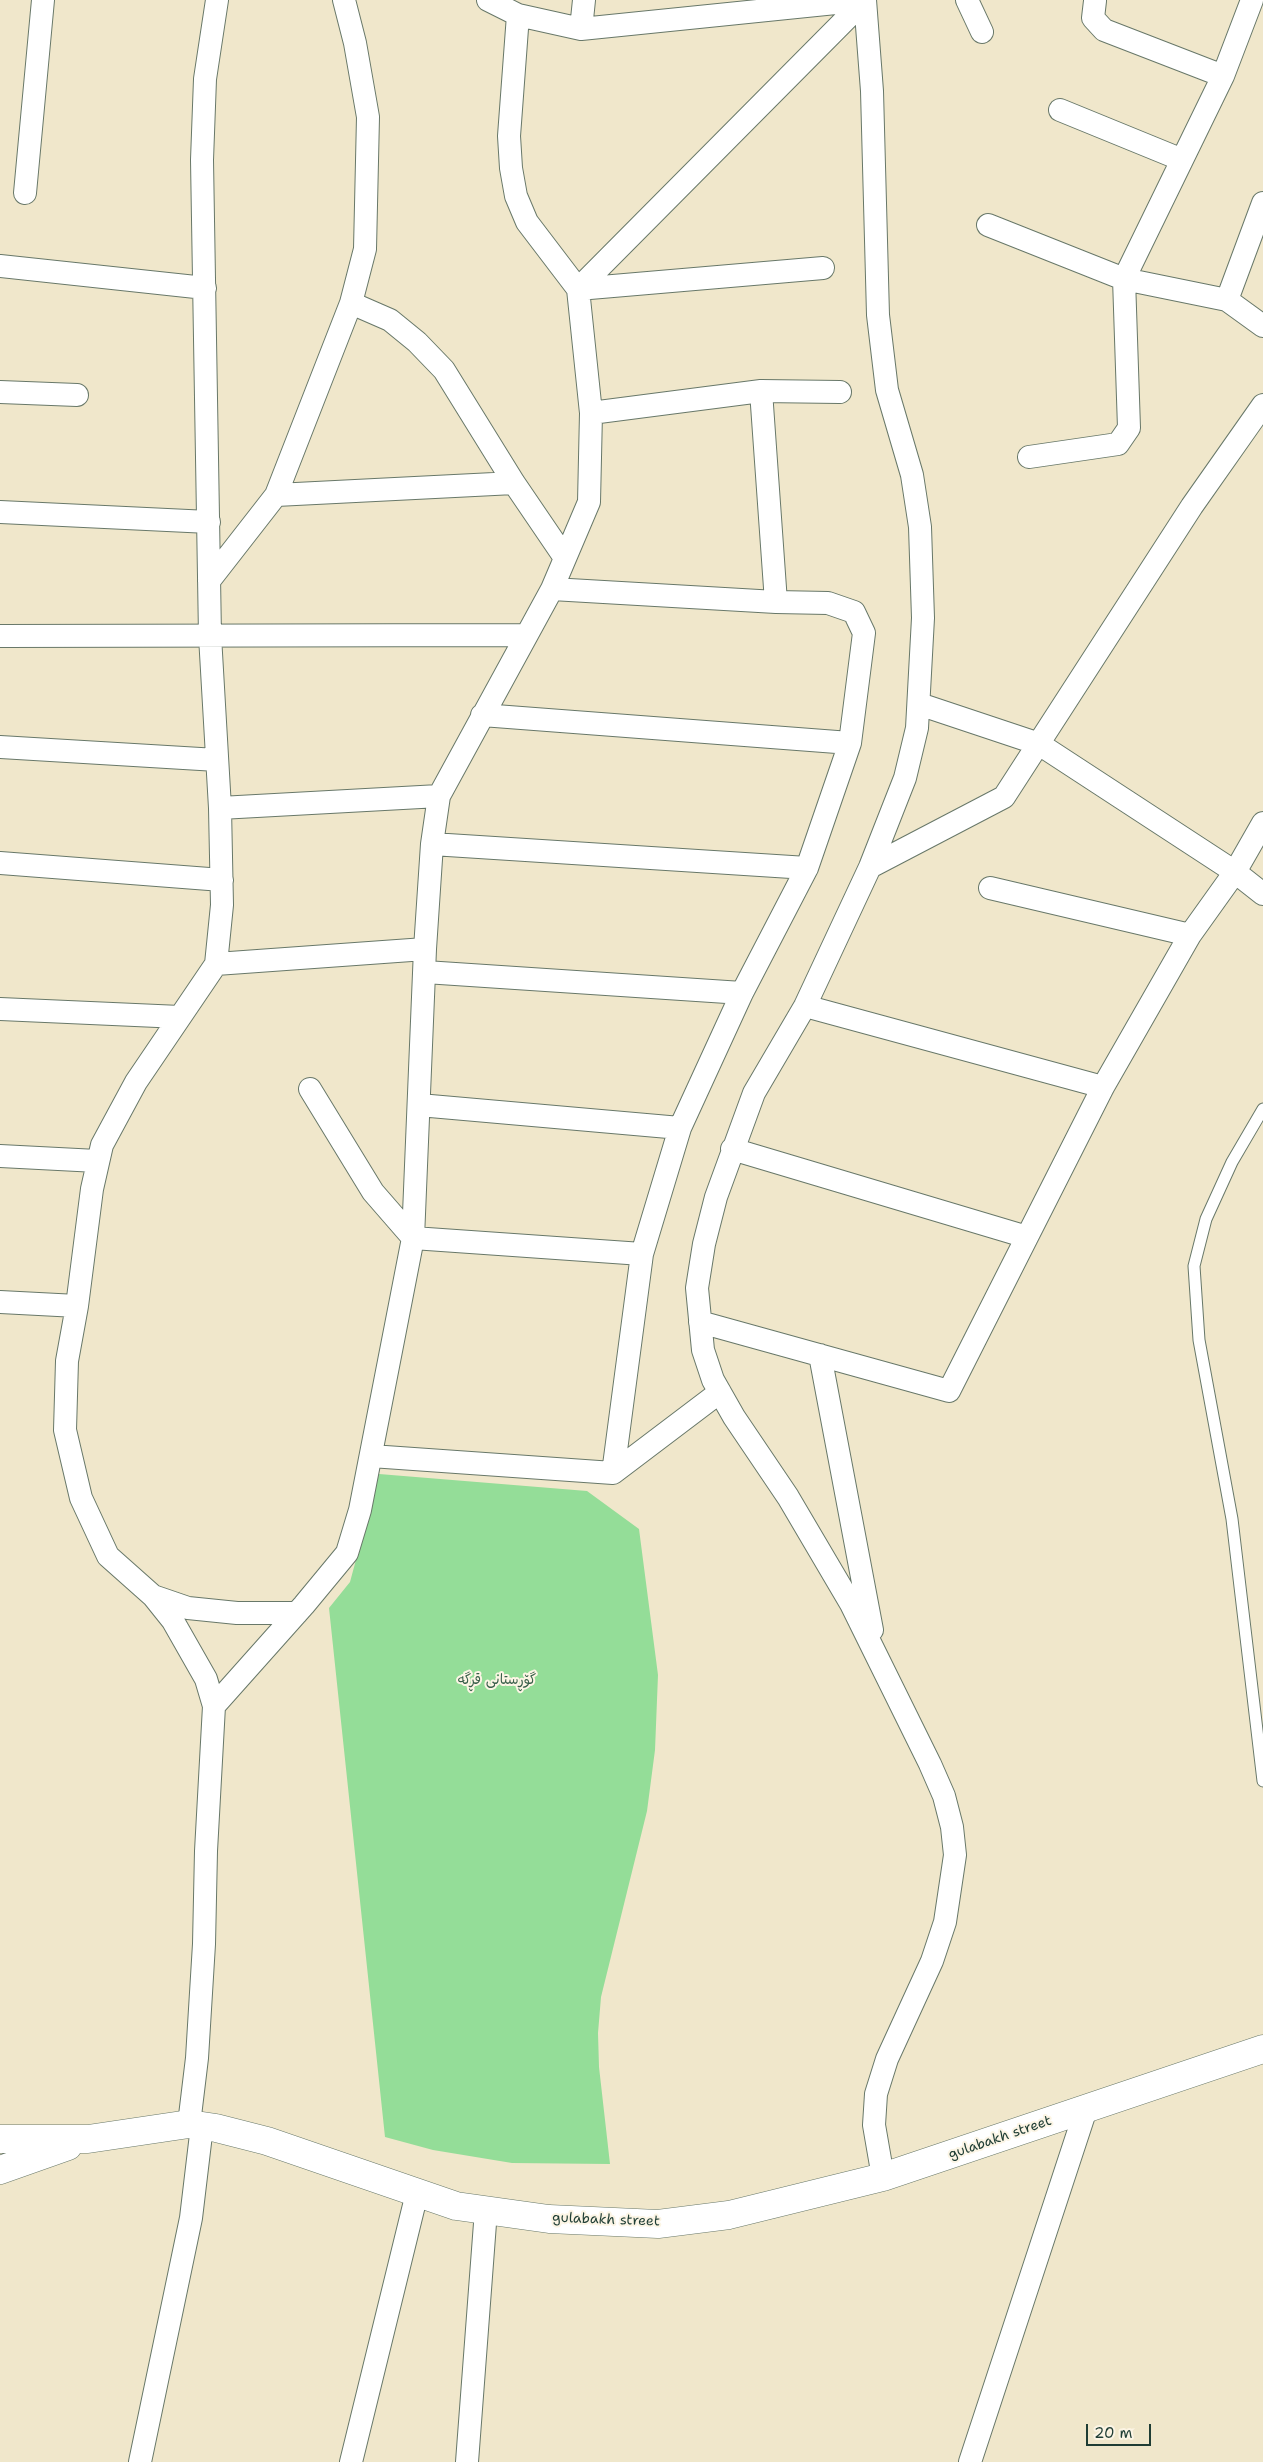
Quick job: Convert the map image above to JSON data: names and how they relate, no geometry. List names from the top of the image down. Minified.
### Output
{"streets":{"street":["gulabakh street"]},"parks":["گۆڕستانی قڕگە"],"scale_bar":"20 m"}
